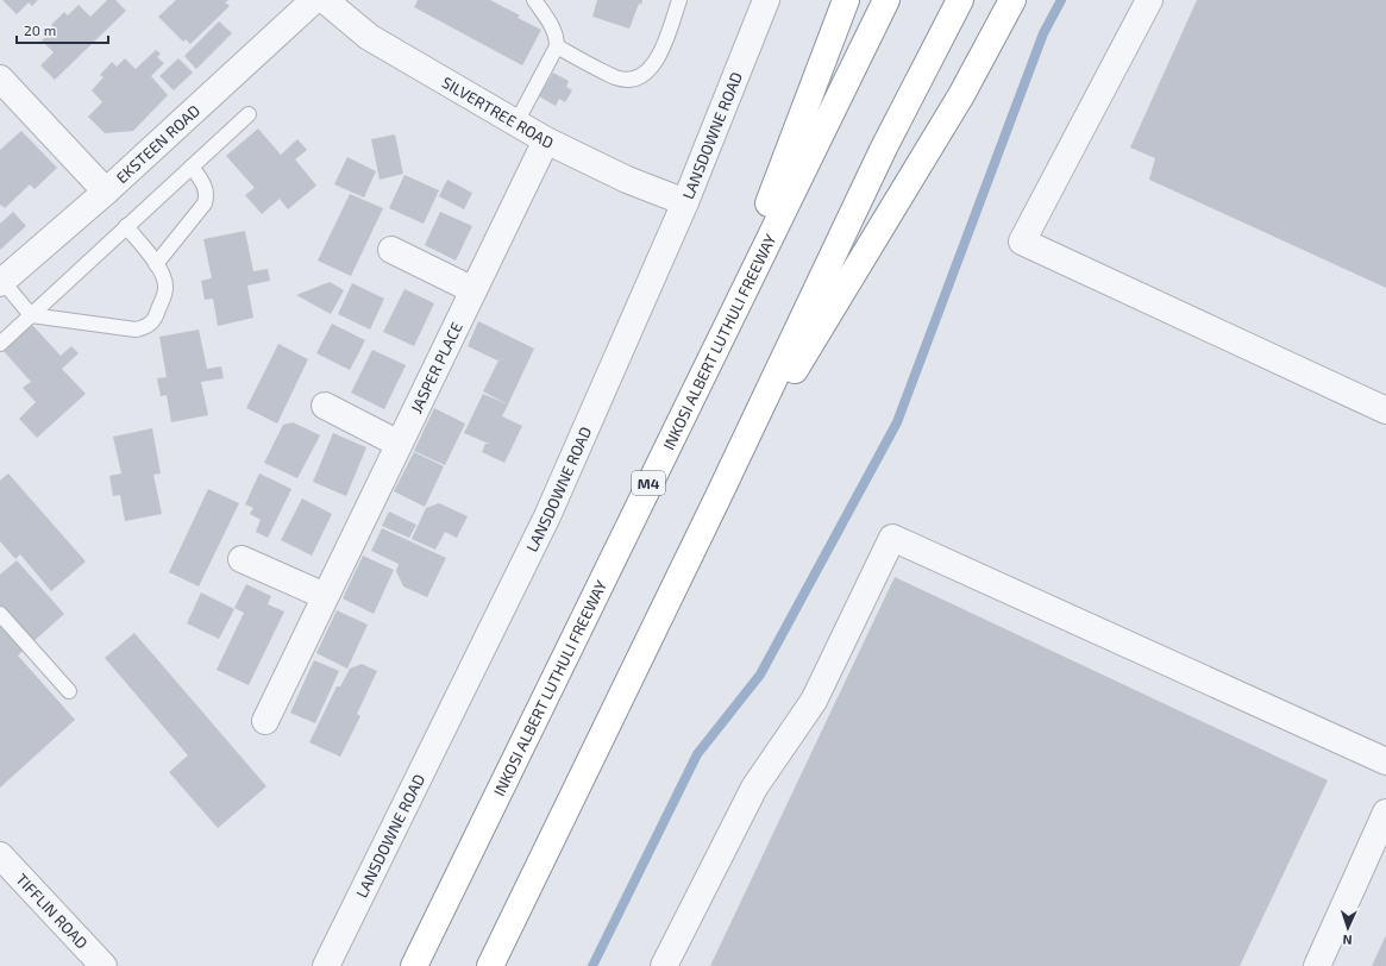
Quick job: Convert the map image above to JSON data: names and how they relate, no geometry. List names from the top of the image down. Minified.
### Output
{"streets":{"highway":["INKOSI ALBERT LUTHULI FREEWAY","M4"],"street":["SILVERTREE ROAD","LANSDOWNE ROAD","EKSTEEN ROAD","JASPER PLACE","TIFFLIN ROAD"]},"crossings":[["SILVERTREE ROAD","LANSDOWNE ROAD"],["SILVERTREE ROAD","JASPER PLACE"]],"scale_bar":"20 m","north":"bottom"}
